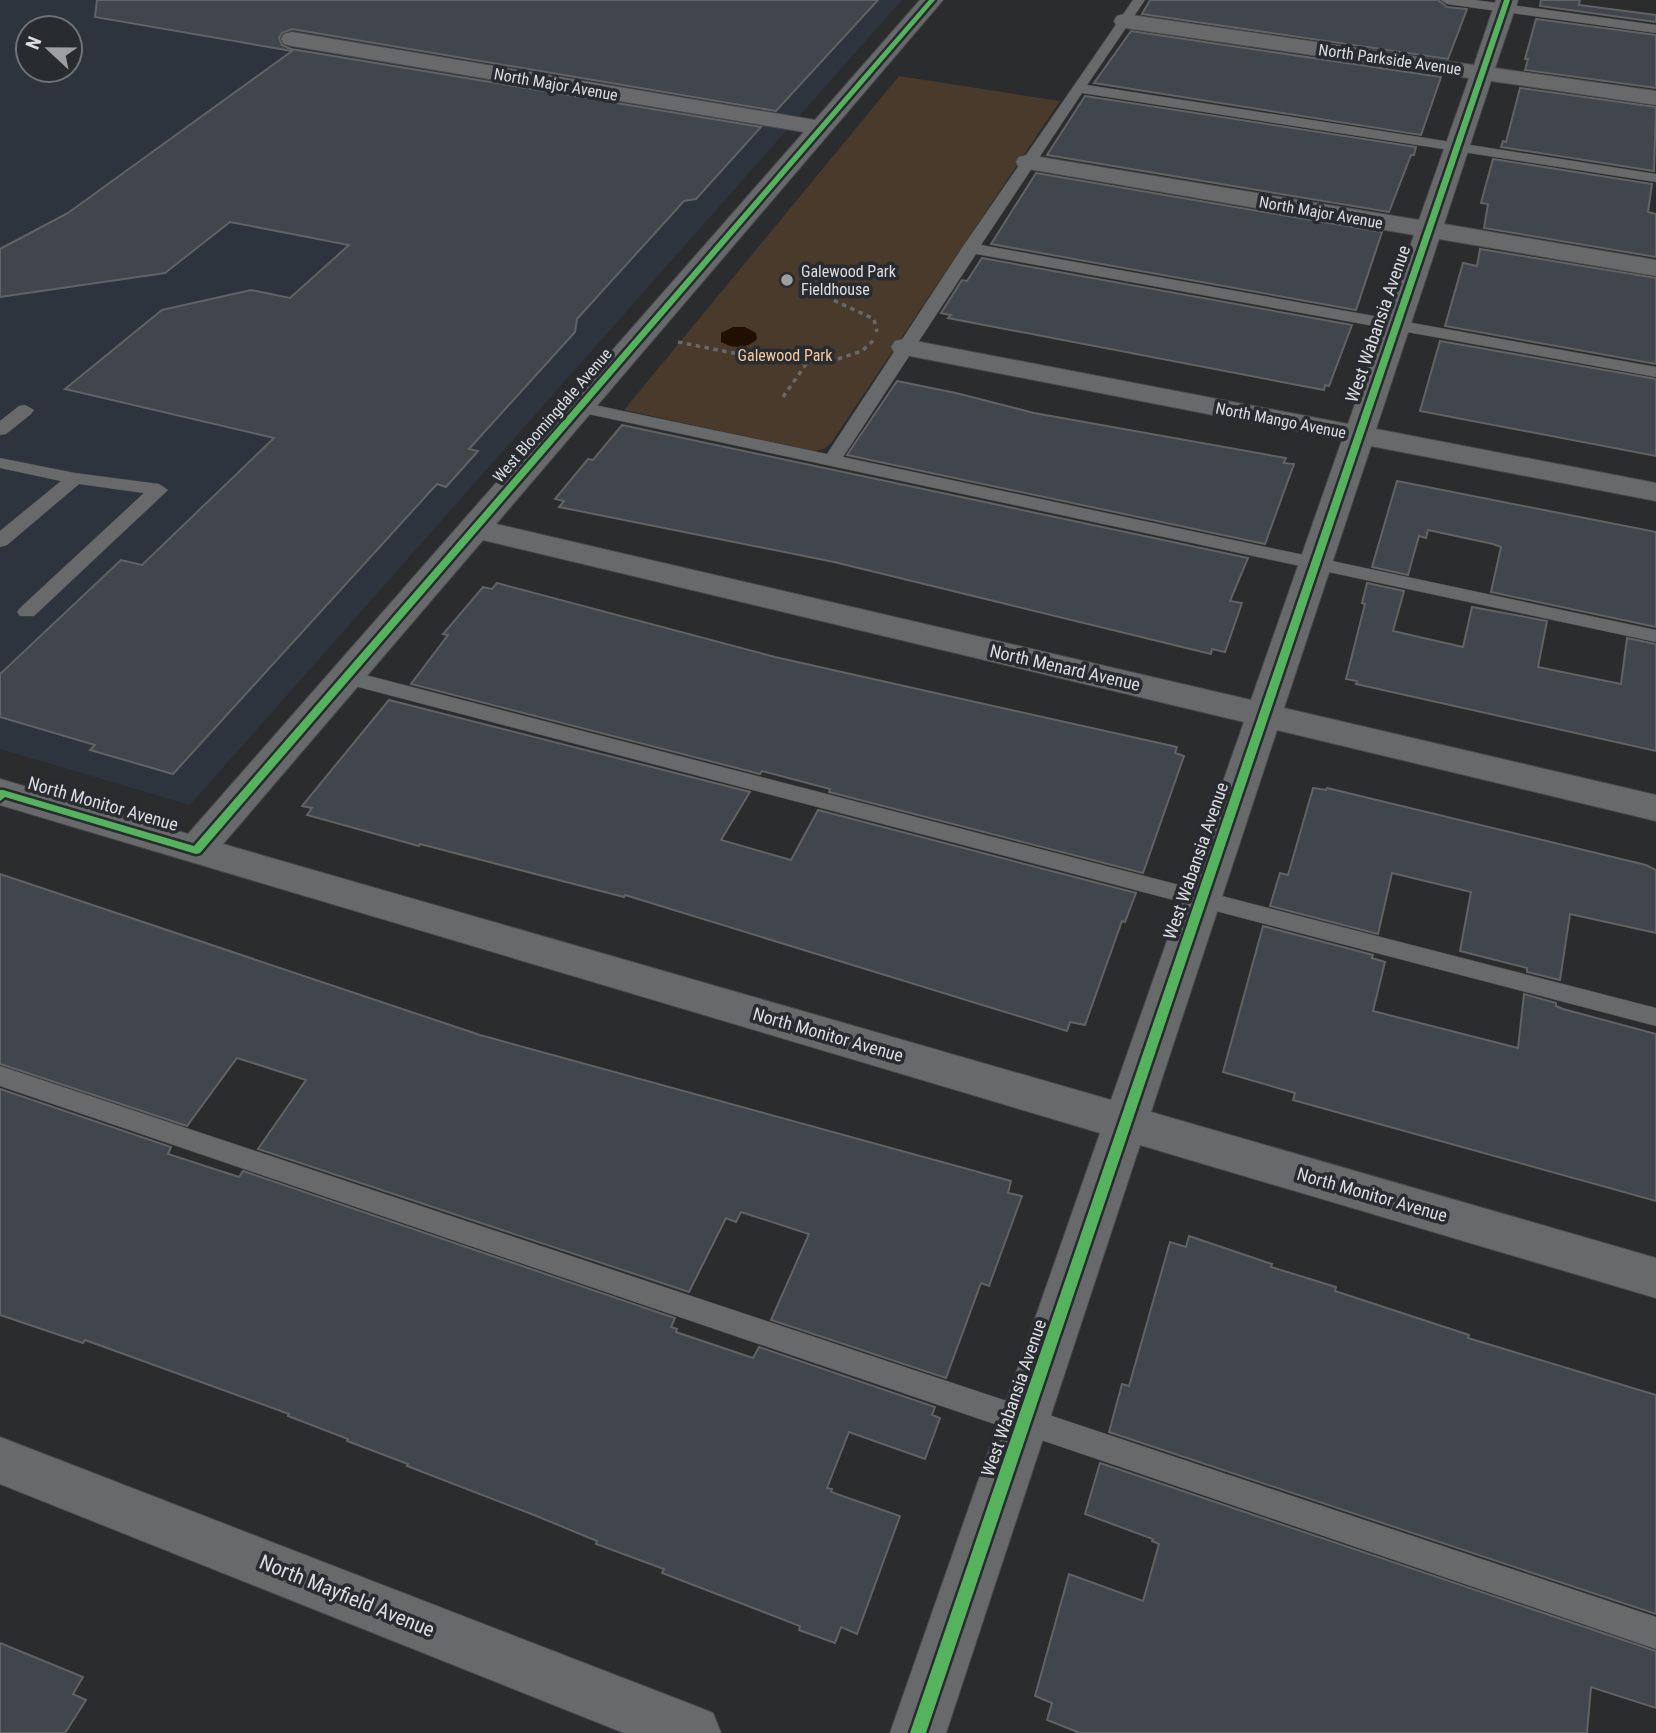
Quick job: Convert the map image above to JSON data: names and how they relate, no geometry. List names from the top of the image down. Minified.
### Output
{"streets":{"street":["North Parkside Avenue","North Major Avenue","West Wabansia Avenue","West Bloomingdale Avenue","North Mango Avenue","North Menard Avenue","North Monitor Avenue","North Mayfield Avenue"]},"crossings":[["North Parkside Avenue","West Wabansia Avenue"],["North Major Avenue","West Wabansia Avenue"],["North Major Avenue","West Bloomingdale Avenue"],["West Wabansia Avenue","North Mango Avenue"],["West Wabansia Avenue","North Menard Avenue"],["West Wabansia Avenue","North Monitor Avenue"],["West Bloomingdale Avenue","North Menard Avenue"],["West Bloomingdale Avenue","North Monitor Avenue"]],"parks":["Galewood Park"],"places":["Galewood Park Fieldhouse"],"north":"left"}
